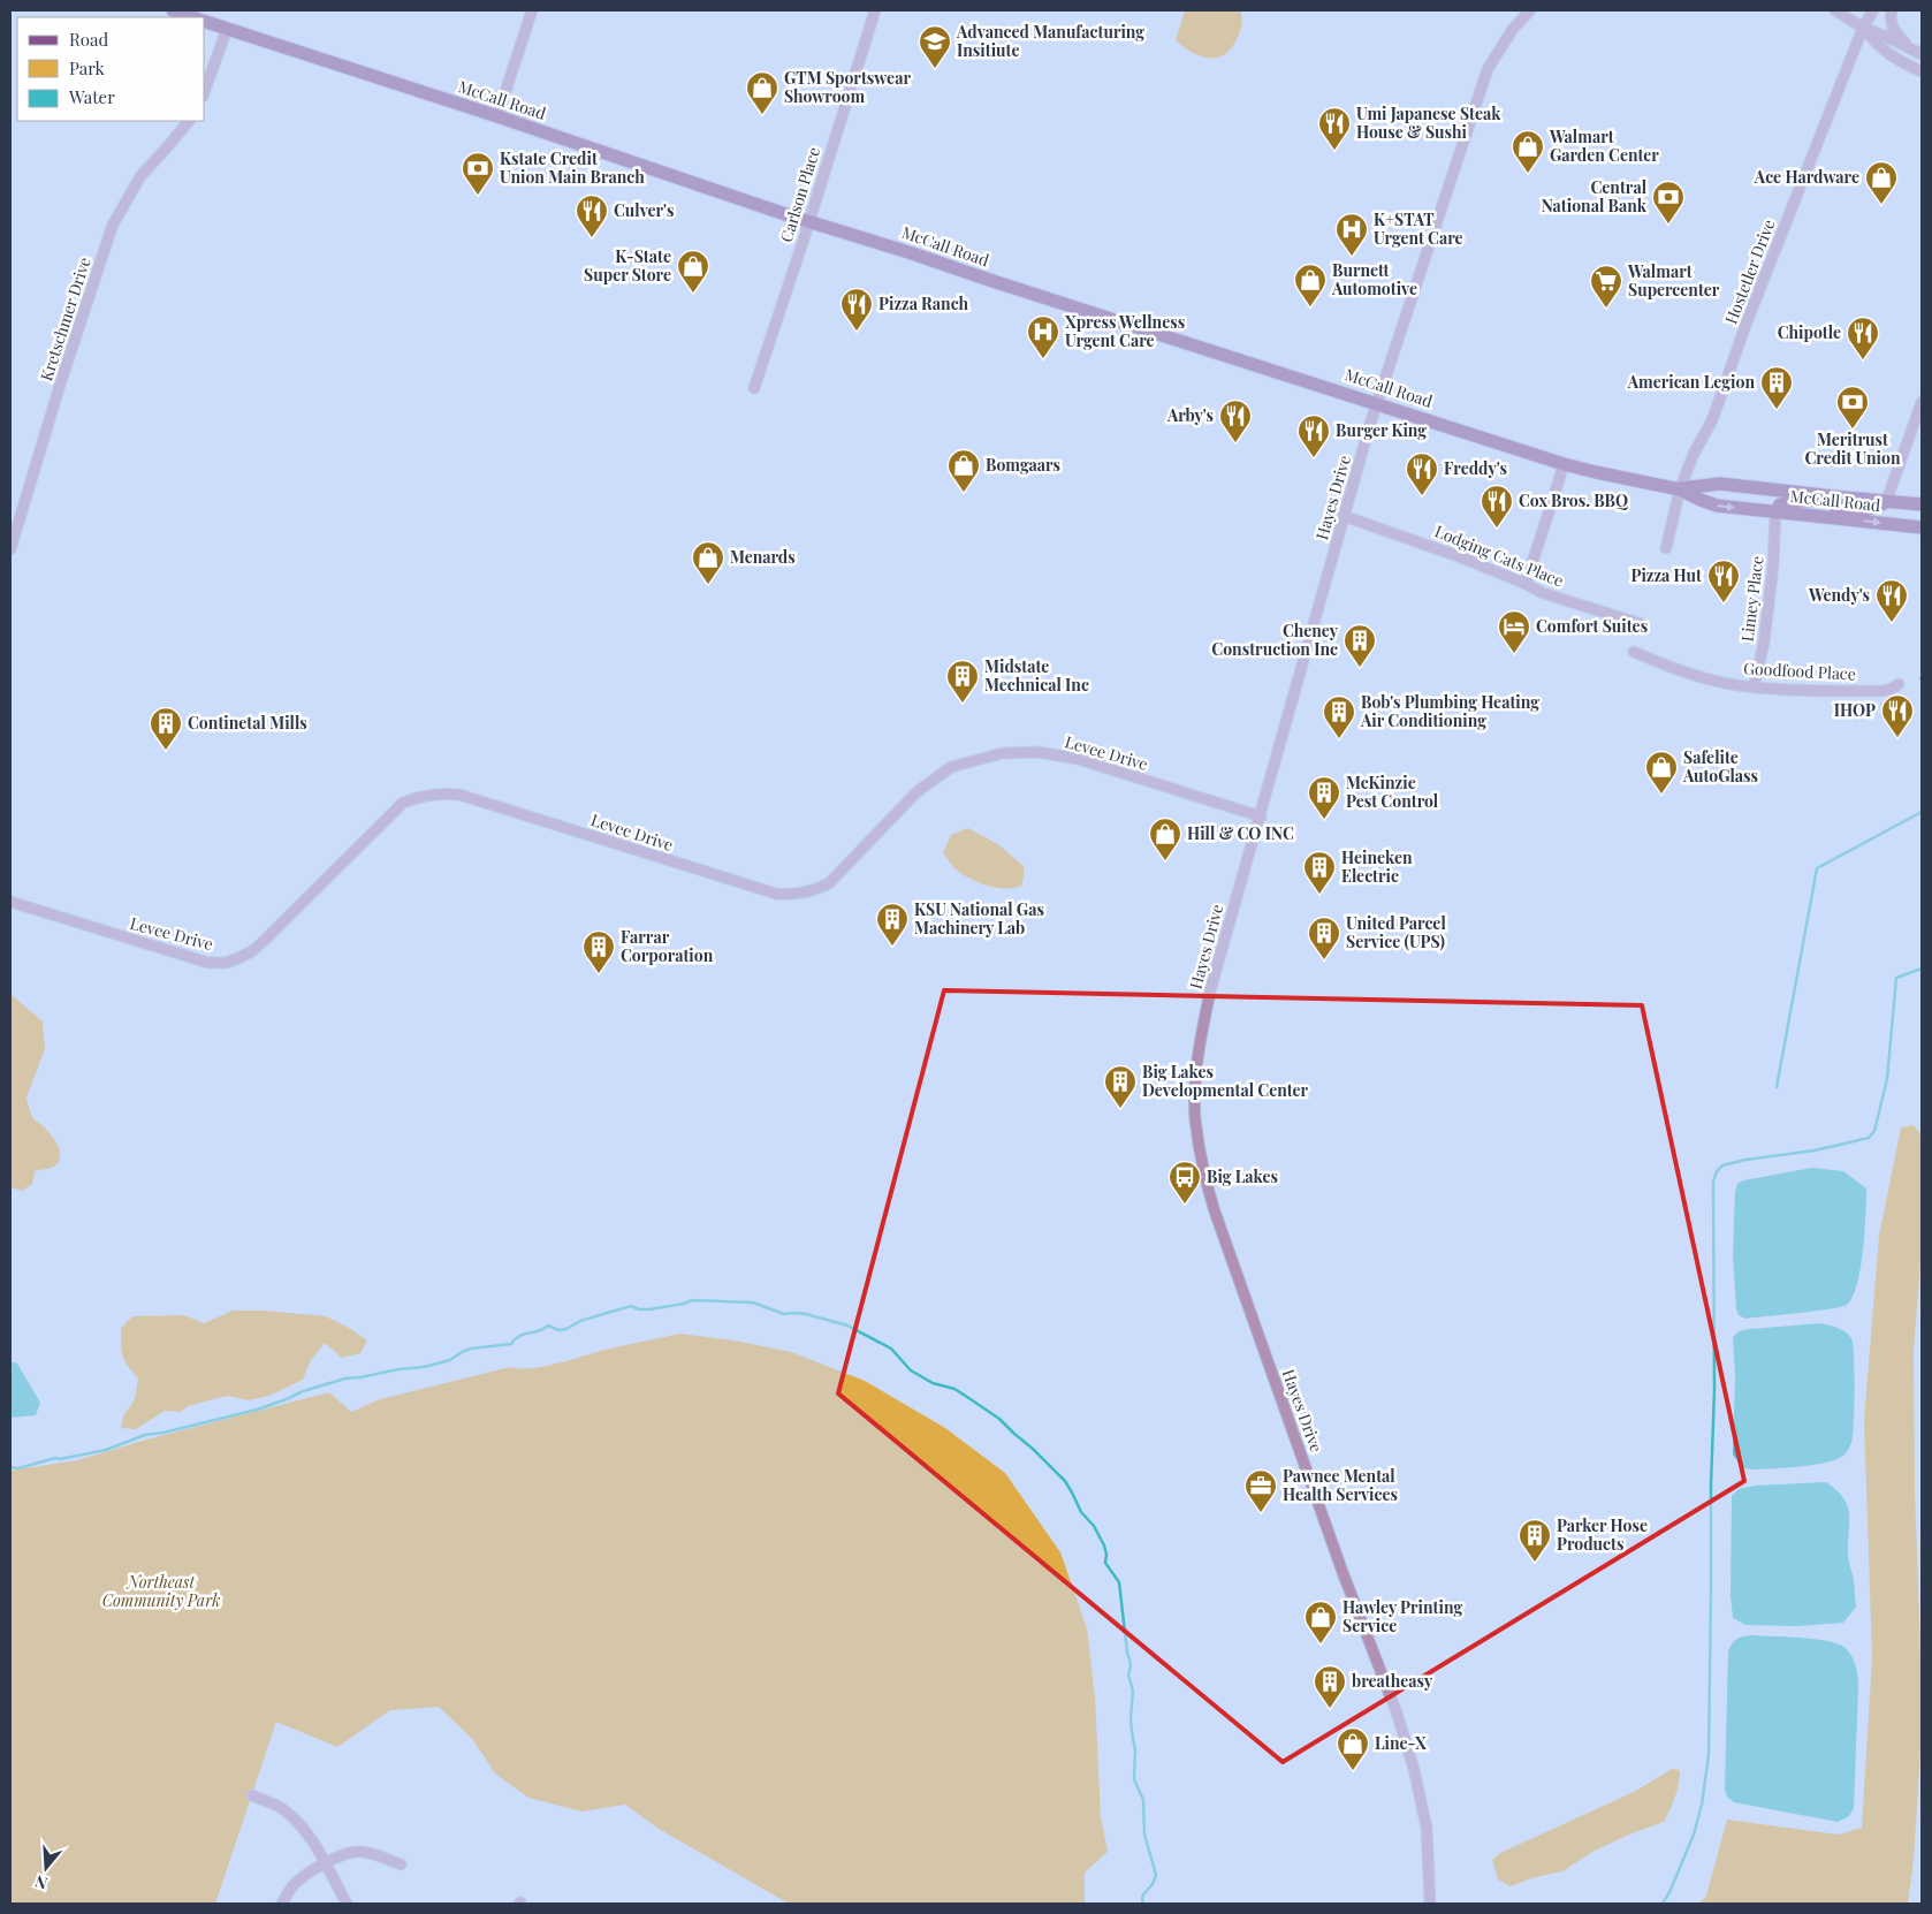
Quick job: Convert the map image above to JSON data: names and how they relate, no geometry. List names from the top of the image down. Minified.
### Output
{"streets":{"main road":["McCall Road"],"street":["Carlson Place","Hostetler Drive","Kretschmer Drive","Hayes Drive","Lodging Cats Place","Limey Place","Goodfood Place","Levee Drive"]},"crossings":[["McCall Road","Carlson Place"],["McCall Road","Hostetler Drive"],["McCall Road","Hayes Drive"],["McCall Road","Limey Place"],["Hayes Drive","Lodging Cats Place"],["Hayes Drive","Levee Drive"],["Limey Place","Goodfood Place"]],"parks":["Northeast Community Park"],"places":{"school or university":["Advanced Manufacturing Insitiute"],"shop":["GTM Sportswear Showroom","Walmart Garden Center","Ace Hardware","K-State Super Store","Burnett Automotive","Bomgaars","Menards","Safelite AutoGlass","Hill & CO INC","Hawley Printing Service","Line-X"],"restaurant":["Umi Japanese Steak House & Sushi","Culver's","Pizza Ranch","Chipotle","Arby's","Burger King","Freddy's","Cox Bros. BBQ","Pizza Hut","Wendy's","IHOP"],"bank":["Kstate Credit Union Main Branch","Central National Bank","Meritrust Credit Union"],"hospital":["K+STAT Urgent Care","Xpress Wellness Urgent Care"],"supermarket":["Walmart Supercenter"],"building":["American Legion","Cheney Construction Inc","Midstate Mechnical Inc","Bob's Plumbing Heating Air Conditioning","Continetal Mills","McKinzie Pest Control","Heineken Electric","KSU National Gas Machinery Lab","United Parcel Service (UPS)","Farrar Corporation","Big Lakes Developmental Center","Parker Hose Products","breatheasy"],"hotel":["Comfort Suites"],"bus stop":["Big Lakes"],"office":["Pawnee Mental Health Services"]},"legend":["Road","Park","Water"],"north":"bottom"}
